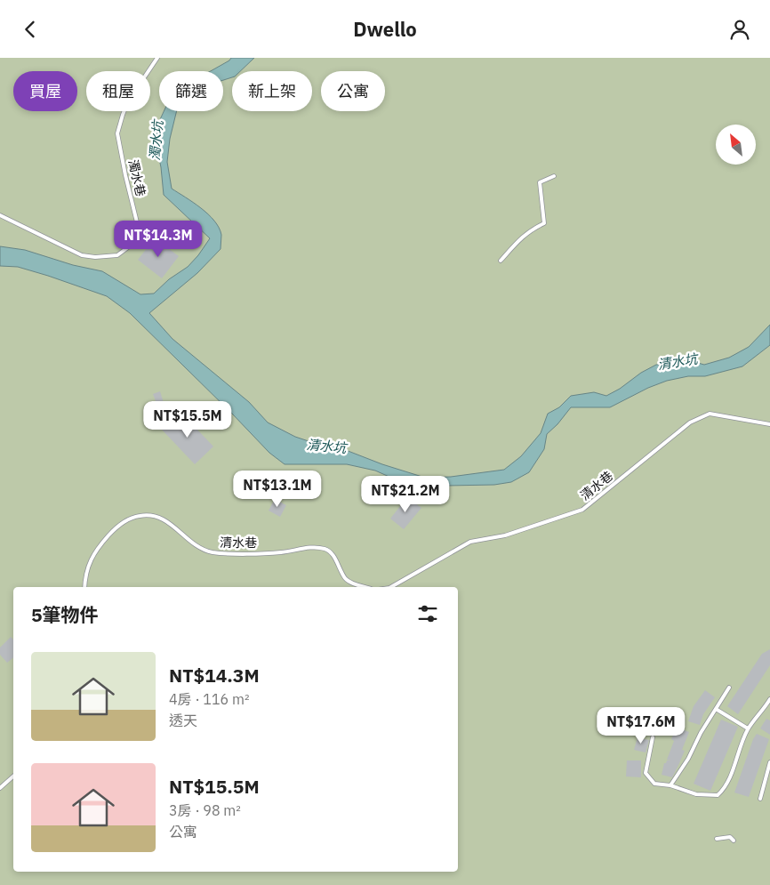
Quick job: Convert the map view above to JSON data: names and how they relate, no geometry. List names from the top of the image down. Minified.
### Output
{"streets":{"lane":["濁水巷","清水巷"]},"water":["濁水坑","清水坑"],"north":"top left","page":{"header":"Dwello","chip":["買屋","租屋","篩選","新上架","公寓"],"price":["NT$14.3M","NT$15.5M","NT$13.1M","NT$21.2M","NT$17.6M"],"heading":"5筆物件","list":[{"name":"NT$14.3M","note":"4房 · 116 m² · 透天"},{"name":"NT$15.5M","note":"3房 · 98 m² · 公寓"}]}}
